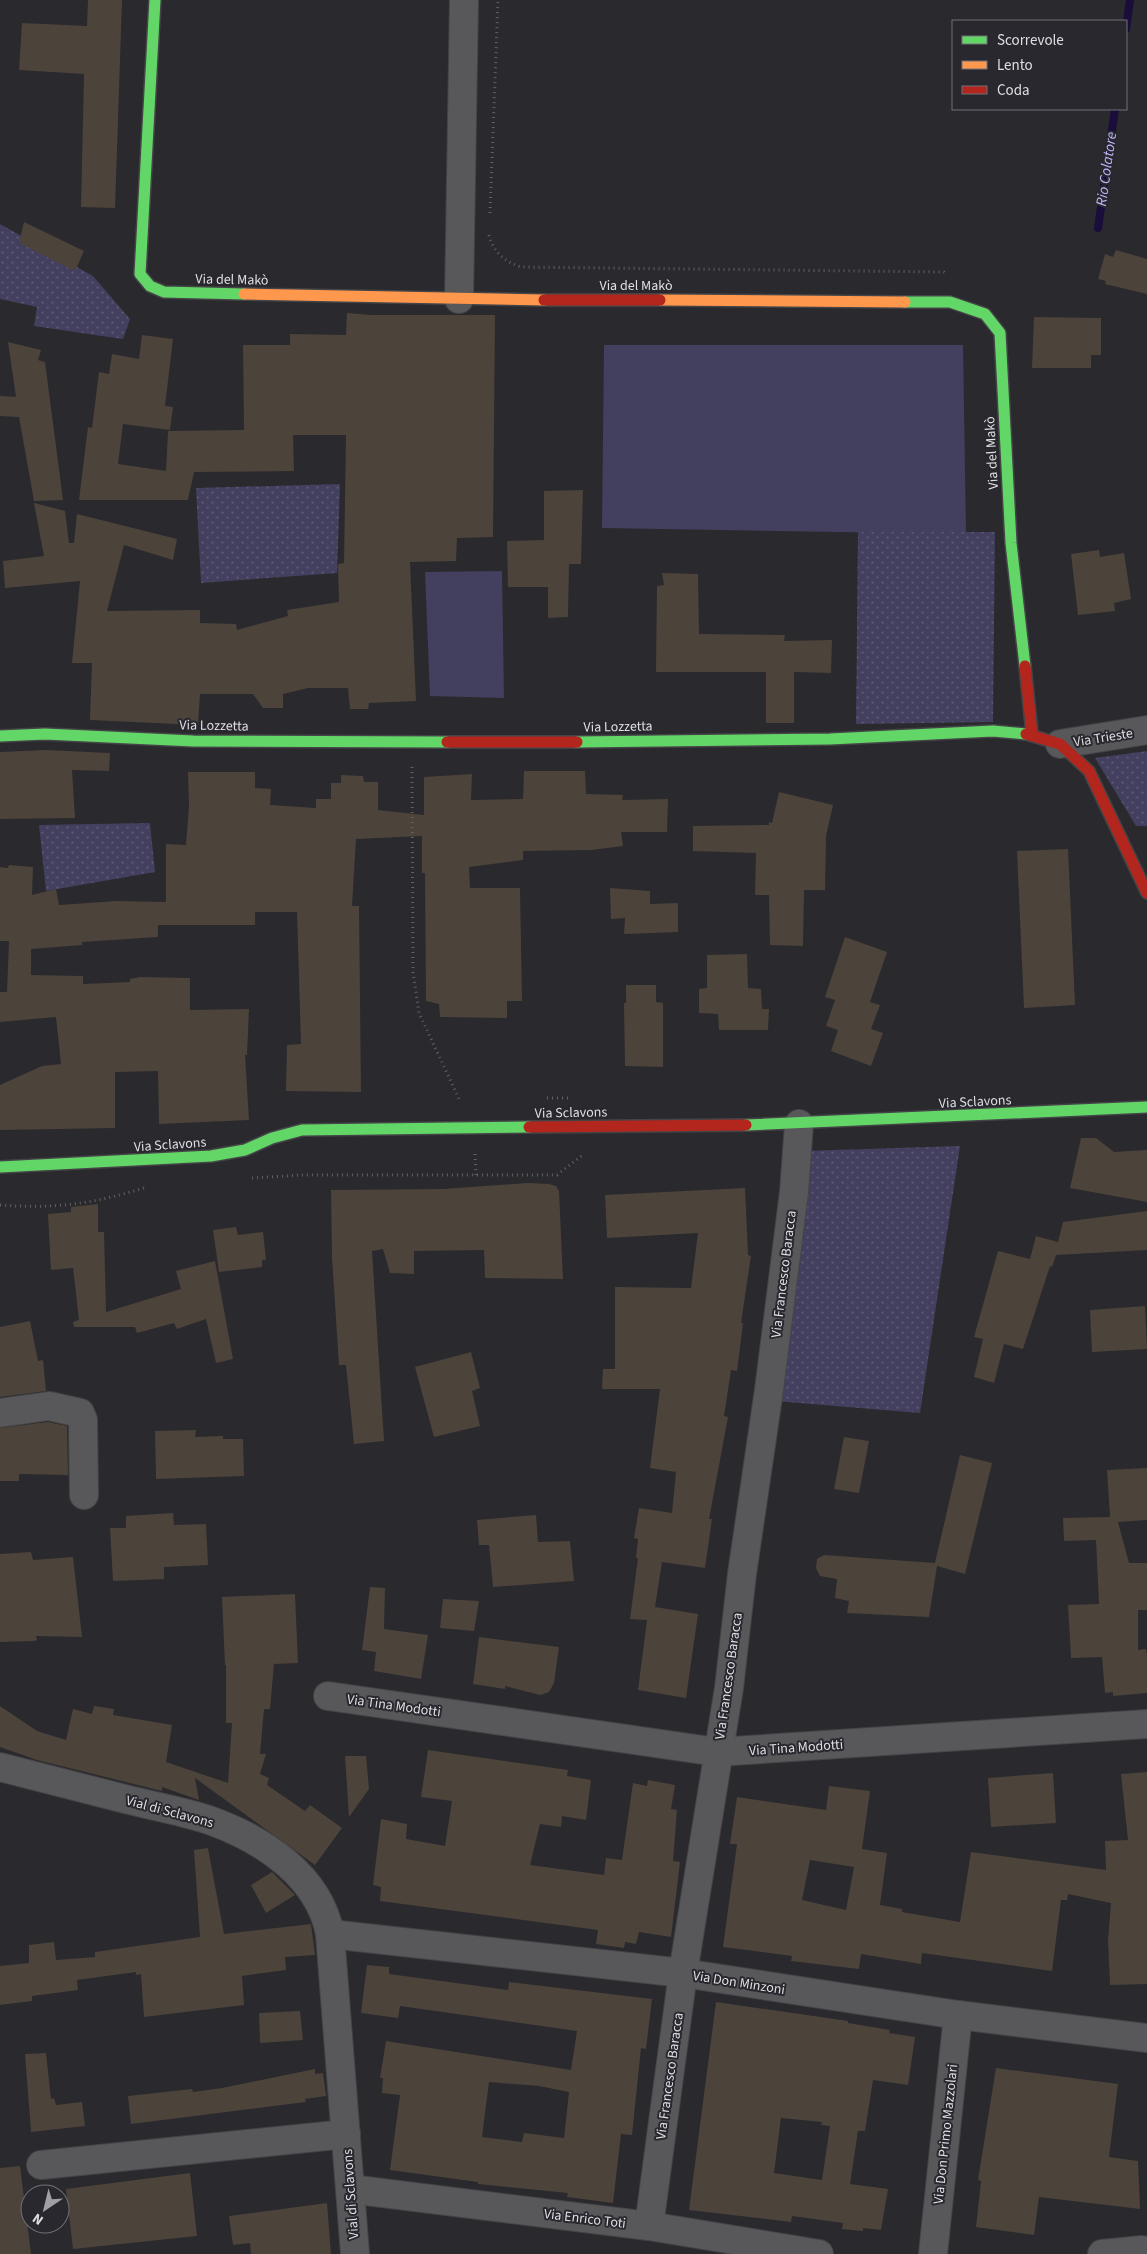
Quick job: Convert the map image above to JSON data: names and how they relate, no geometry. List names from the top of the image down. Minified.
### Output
{"streets":{"street":["Via del Makò","Via Lozzetta","Via Trieste","Via Sclavons","Via Francesco Baracca","Via Tina Modotti","Vial di Sclavons","Via Don Minzoni","Via Don Primo Mazzolari","Via Enrico Toti"]},"crossings":[["Via del Makò","Via Lozzetta"],["Via Lozzetta","Via Trieste"],["Via Sclavons","Via Francesco Baracca"],["Via Francesco Baracca","Via Tina Modotti"],["Via Francesco Baracca","Via Don Minzoni"],["Via Francesco Baracca","Via Enrico Toti"],["Vial di Sclavons","Via Don Minzoni"],["Vial di Sclavons","Via Enrico Toti"],["Via Don Minzoni","Via Don Primo Mazzolari"]],"water":["Rio Colatore"],"legend":["Scorrevole","Lento","Coda"],"north":"bottom left"}
